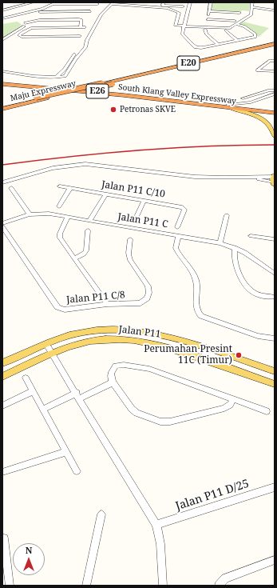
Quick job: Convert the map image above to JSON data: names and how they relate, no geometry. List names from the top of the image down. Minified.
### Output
{"streets":{"highway":["E20","Maju Expressway","E26","South Klang Valley Expressway"],"main road":["Jalan P11"],"street":["Jalan P11 C/10","Jalan P11 C","Jalan P11 C/8","Jalan P11 D/25"]},"places":["Petronas SKVE","Perumahan Presint 11C (Timur)"],"north":"top"}
